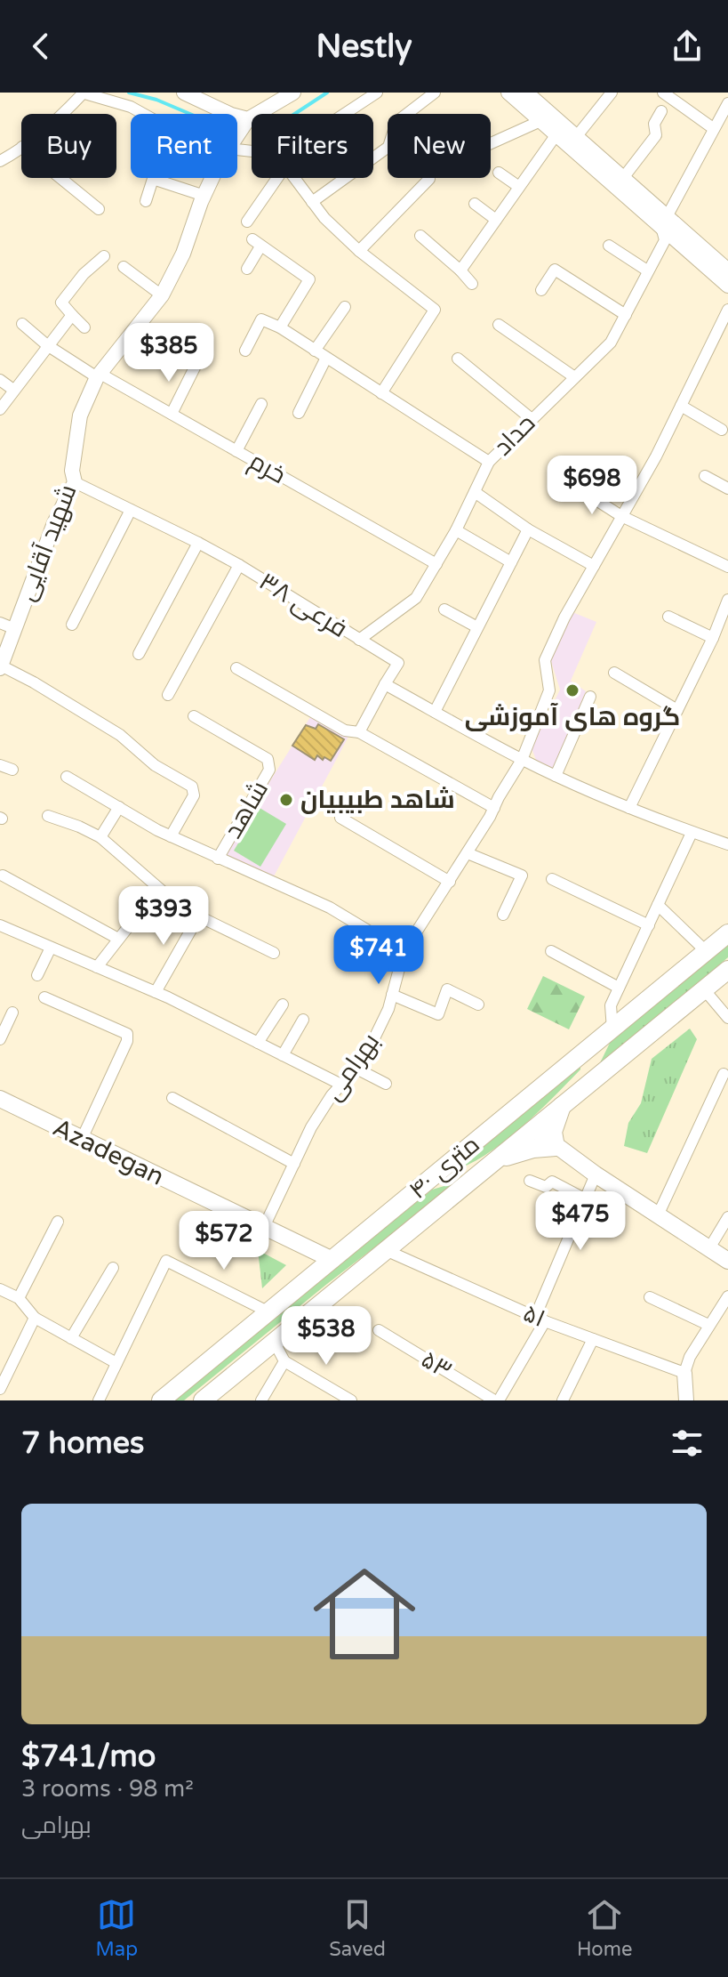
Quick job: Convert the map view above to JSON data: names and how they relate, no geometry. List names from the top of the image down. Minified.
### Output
{"streets":{"main road":["Azadegan","۴۰ متری"],"street":["حداد","خرم","شهید آقایی","فرعی ۳۸","شاهد","بهرامی","۵۱","۵۳"]},"crossings":[["حداد","خرم"],["حداد","فرعی ۳۸"],["خرم","شهید آقایی"],["شهید آقایی","فرعی ۳۸"],["بهرامی","Azadegan"],["Azadegan","۴۰ متری"],["۴۰ متری","۵۱"]],"places":["گروه های آموزشی","شاهد طبیبیان"],"page":{"header":"Nestly","chip":["Buy","Rent","Filters","New"],"price":["$385","$698","$393","$741","$475","$572","$538"],"heading":"7 homes","list":[{"name":"$741/mo","note":"3 rooms · 98 m² · بهرامی"}],"tabs":["Map","Saved","Home"]}}
